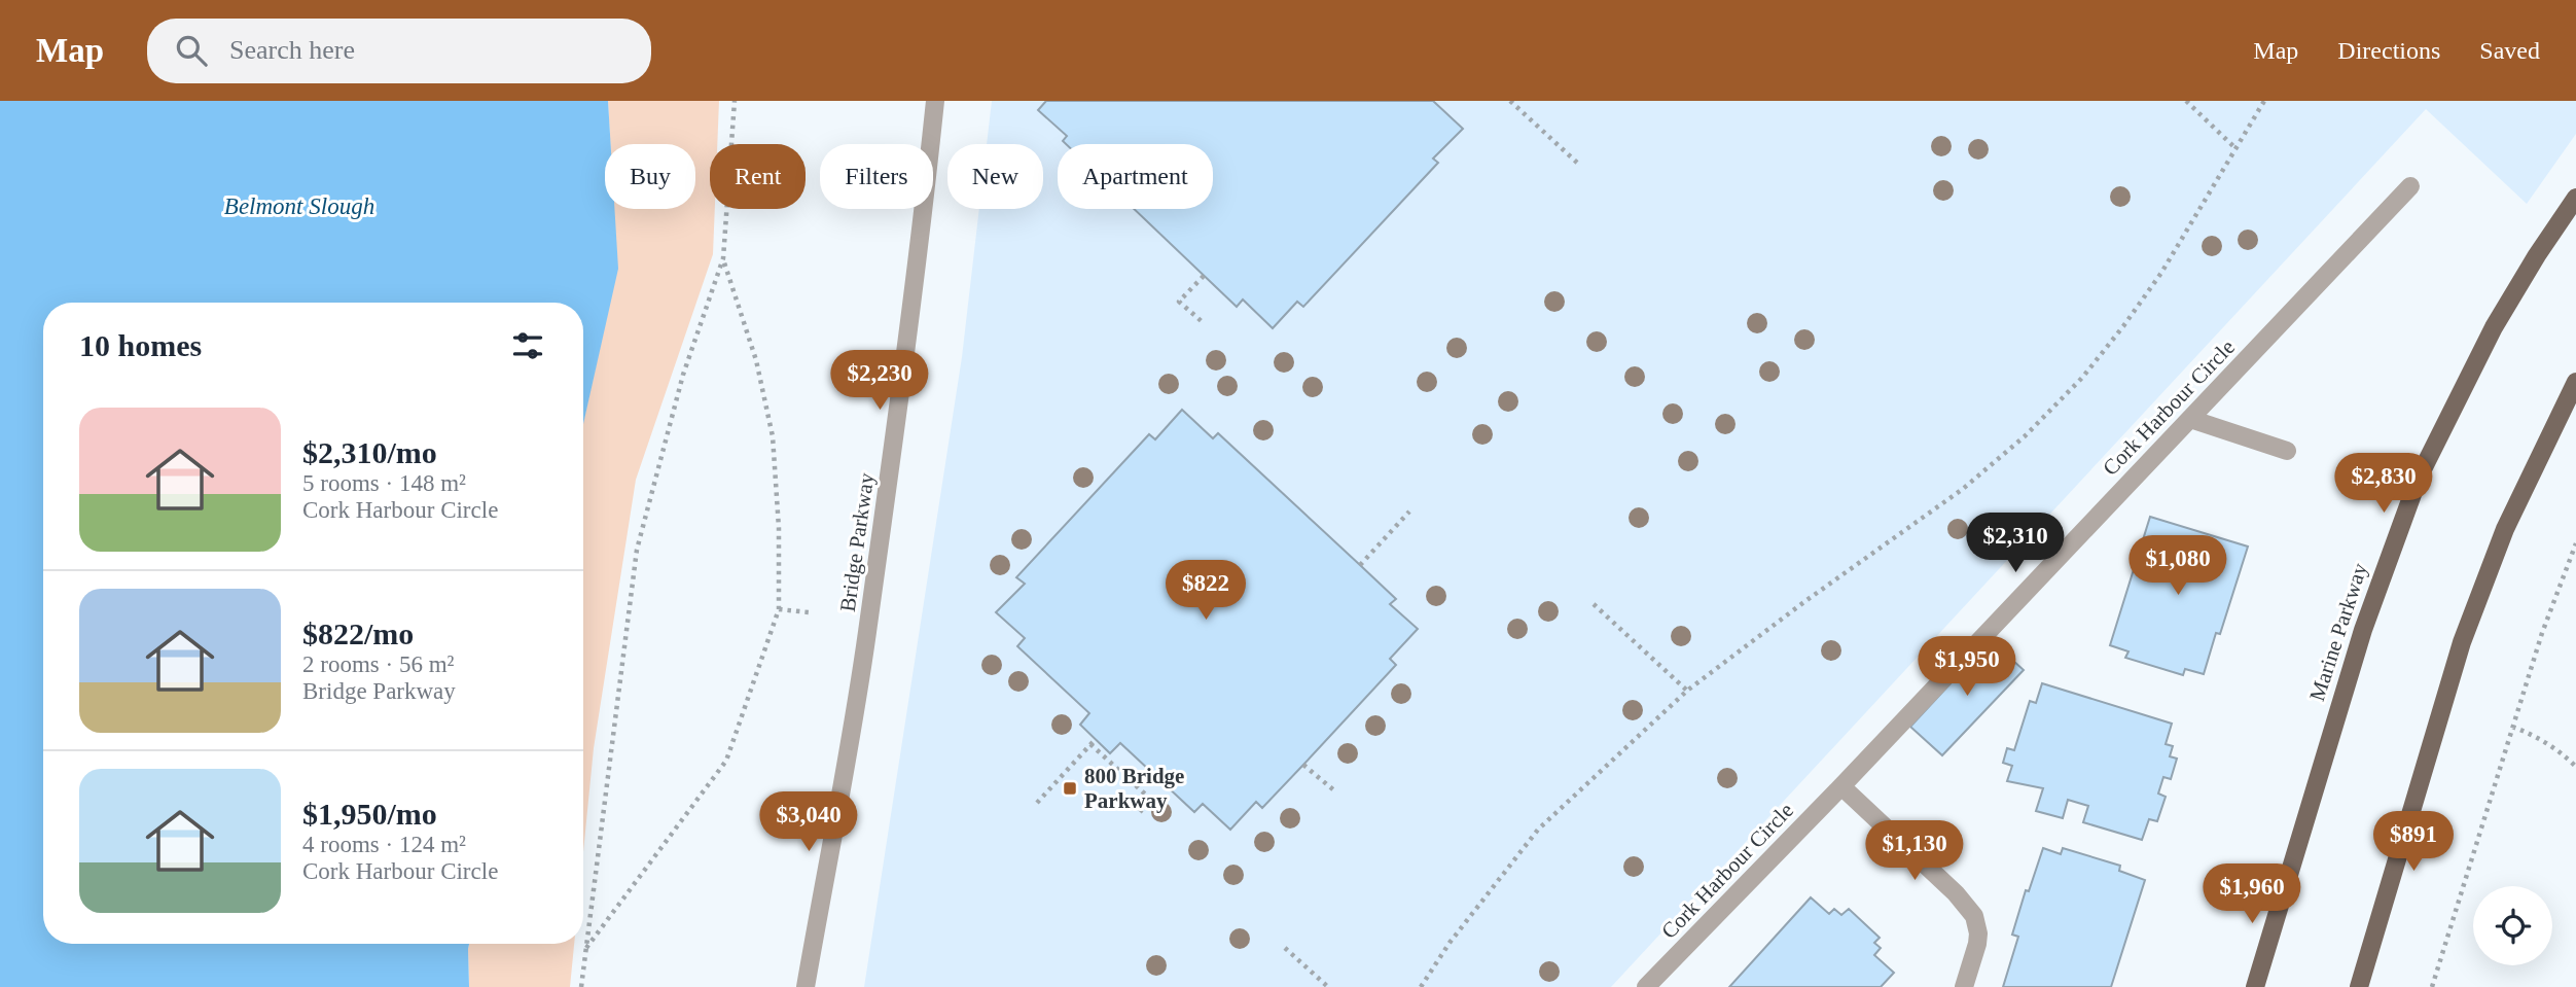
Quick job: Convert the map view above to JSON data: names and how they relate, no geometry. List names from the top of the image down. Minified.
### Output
{"streets":{"main road":["Marine Parkway"],"street":["Cork Harbour Circle","Bridge Parkway"]},"water":["Belmont Slough"],"places":{"transit":["800 Bridge Parkway"]},"page":{"header":"Map","search":"Search here","nav":["Map","Directions","Saved"],"chip":["Buy","Rent","Filters","New","Apartment"],"heading":"10 homes","price":["$2,230","$2,830","$2,310","$1,080","$822","$1,950","$3,040","$891","$1,130","$1,960"],"list":[{"name":"$2,310/mo","note":"5 rooms · 148 m² · Cork Harbour Circle"},{"name":"$822/mo","note":"2 rooms · 56 m² · Bridge Parkway"},{"name":"$1,950/mo","note":"4 rooms · 124 m² · Cork Harbour Circle"}]}}
